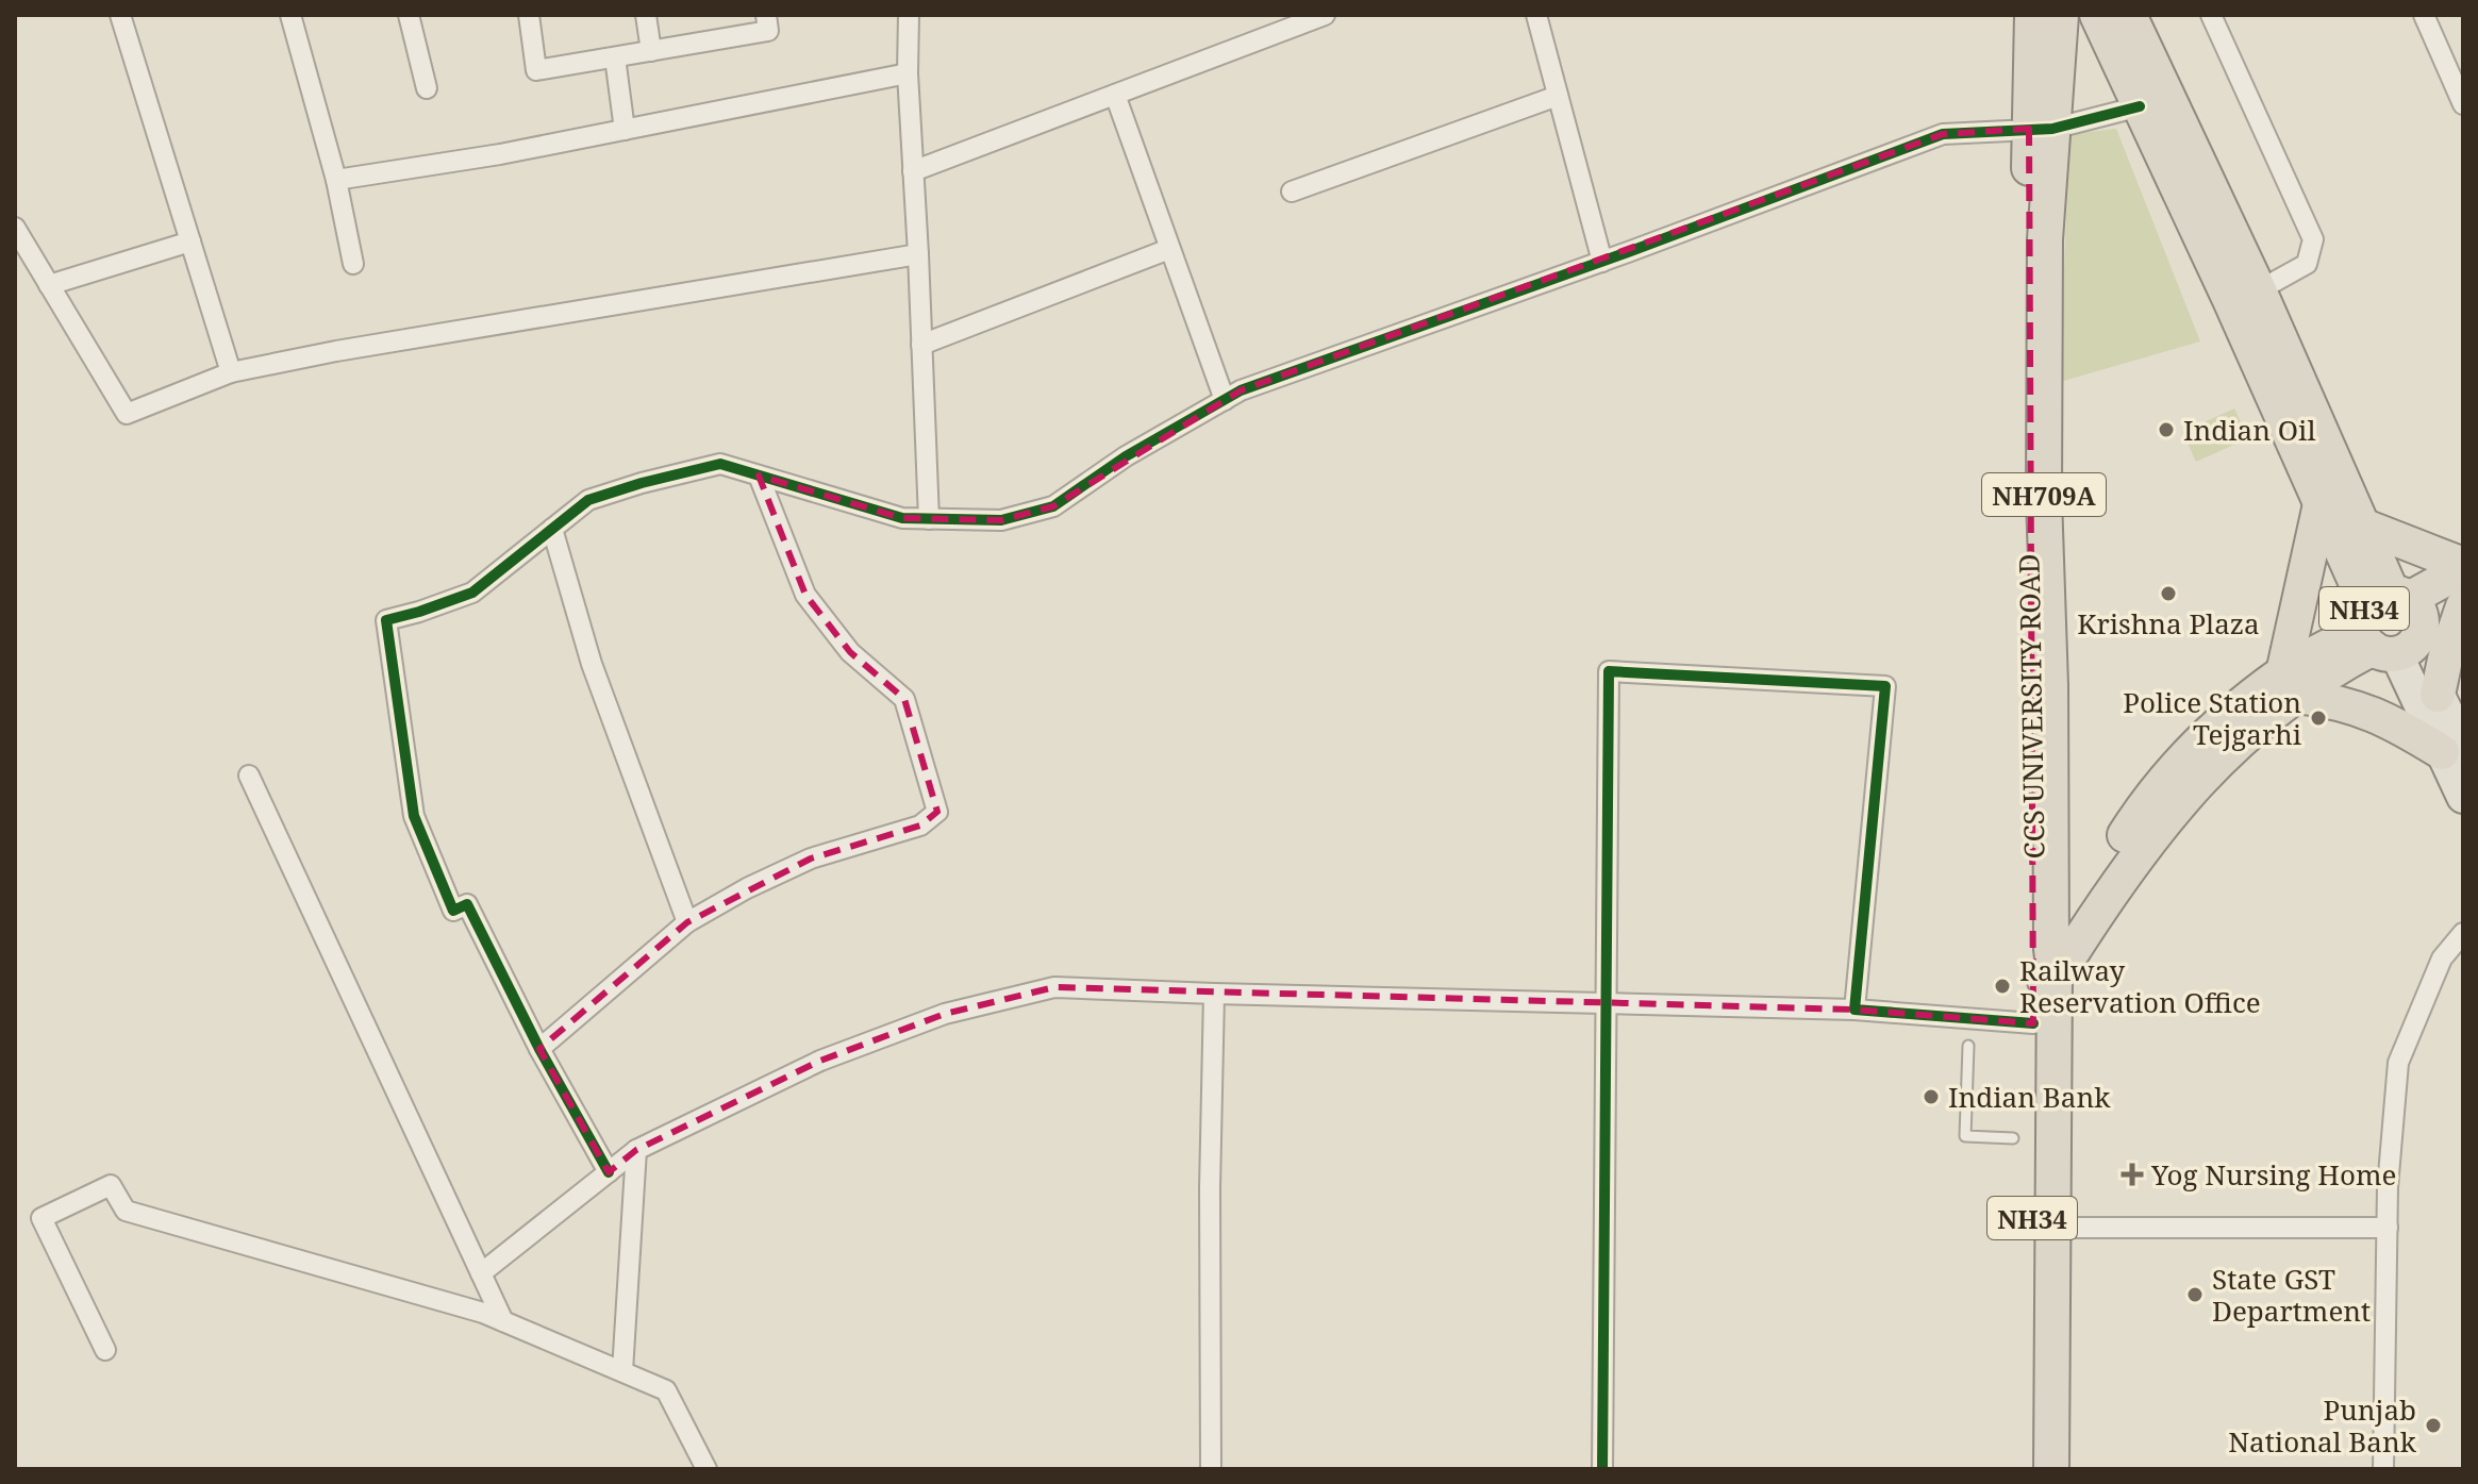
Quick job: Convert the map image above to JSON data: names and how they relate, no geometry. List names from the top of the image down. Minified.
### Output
{"streets":{"highway":["NH709A","NH34","CCS UNIVERSITY ROAD"]},"crossings":[["NH34","CCS UNIVERSITY ROAD"]],"places":{"other":["Indian Oil","Krishna Plaza","Police Station Tejgarhi","Railway Reservation Office","Indian Bank","State GST Department","Punjab National Bank"],"health":["Yog Nursing Home"]}}
